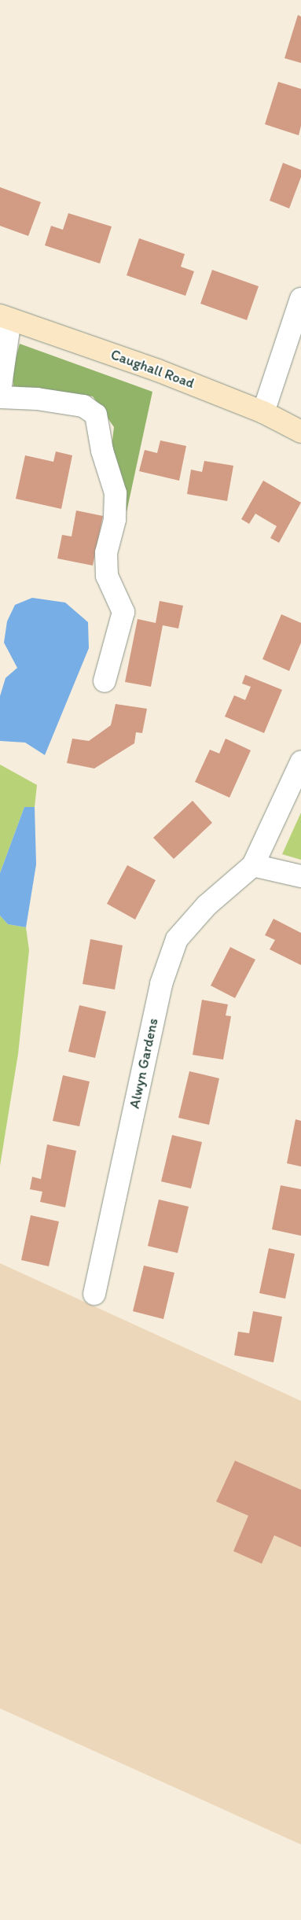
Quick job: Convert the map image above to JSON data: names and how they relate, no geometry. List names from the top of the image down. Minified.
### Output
{"streets":{"street":["Caughall Road","Alwyn Gardens"]}}
